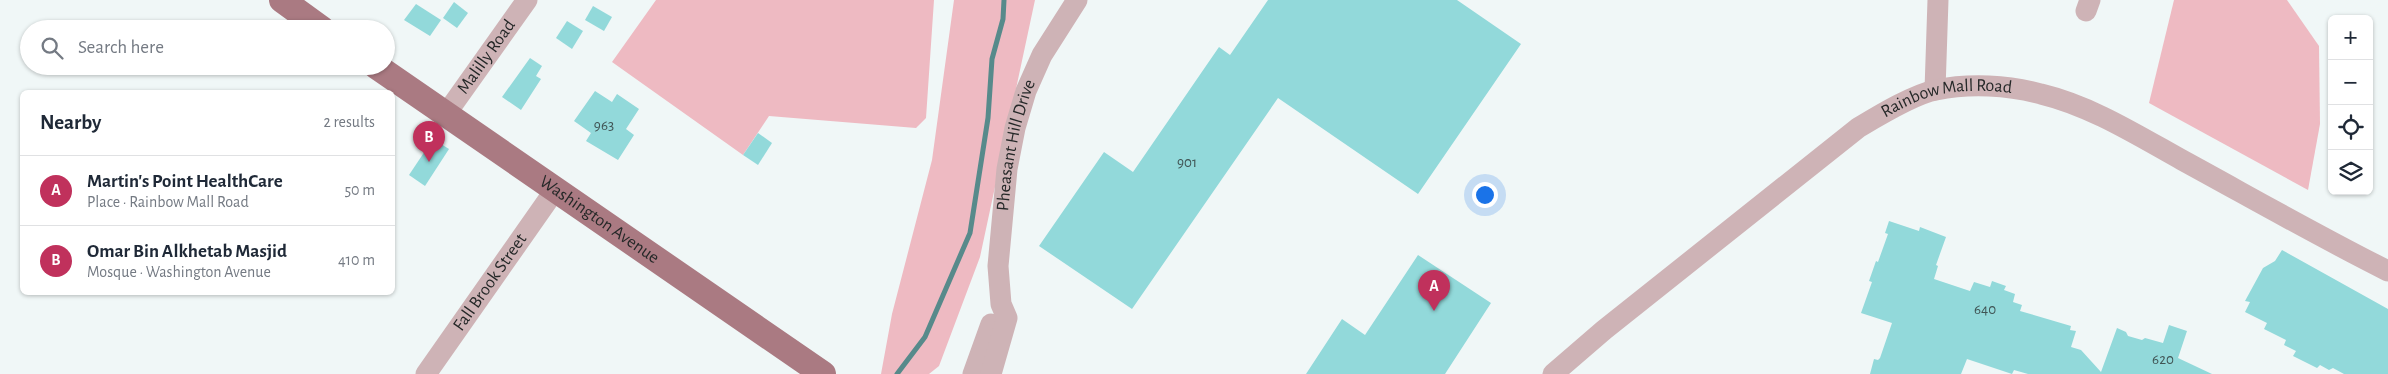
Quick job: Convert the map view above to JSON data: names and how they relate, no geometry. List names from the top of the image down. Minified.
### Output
{"streets":{"main road":["Washington Avenue"],"street":["Malilly Road","Rainbow Mall Road","Pheasant Hill Drive","Fall Brook Street"]},"crossings":[["Malilly Road","Washington Avenue"],["Washington Avenue","Fall Brook Street"]],"house_numbers":["963","901","640","620"],"page":{"map_buttons":["+","−"],"search":"Search here","heading":["Nearby","2 results"],"pins":["B","A"],"list":[{"mark":"A","name":"Martin's Point HealthCare","note":"Place · Rainbow Mall Road","value":"50 m"},{"mark":"B","name":"Omar Bin Alkhetab Masjid","note":"Mosque · Washington Avenue","value":"410 m"}]}}
